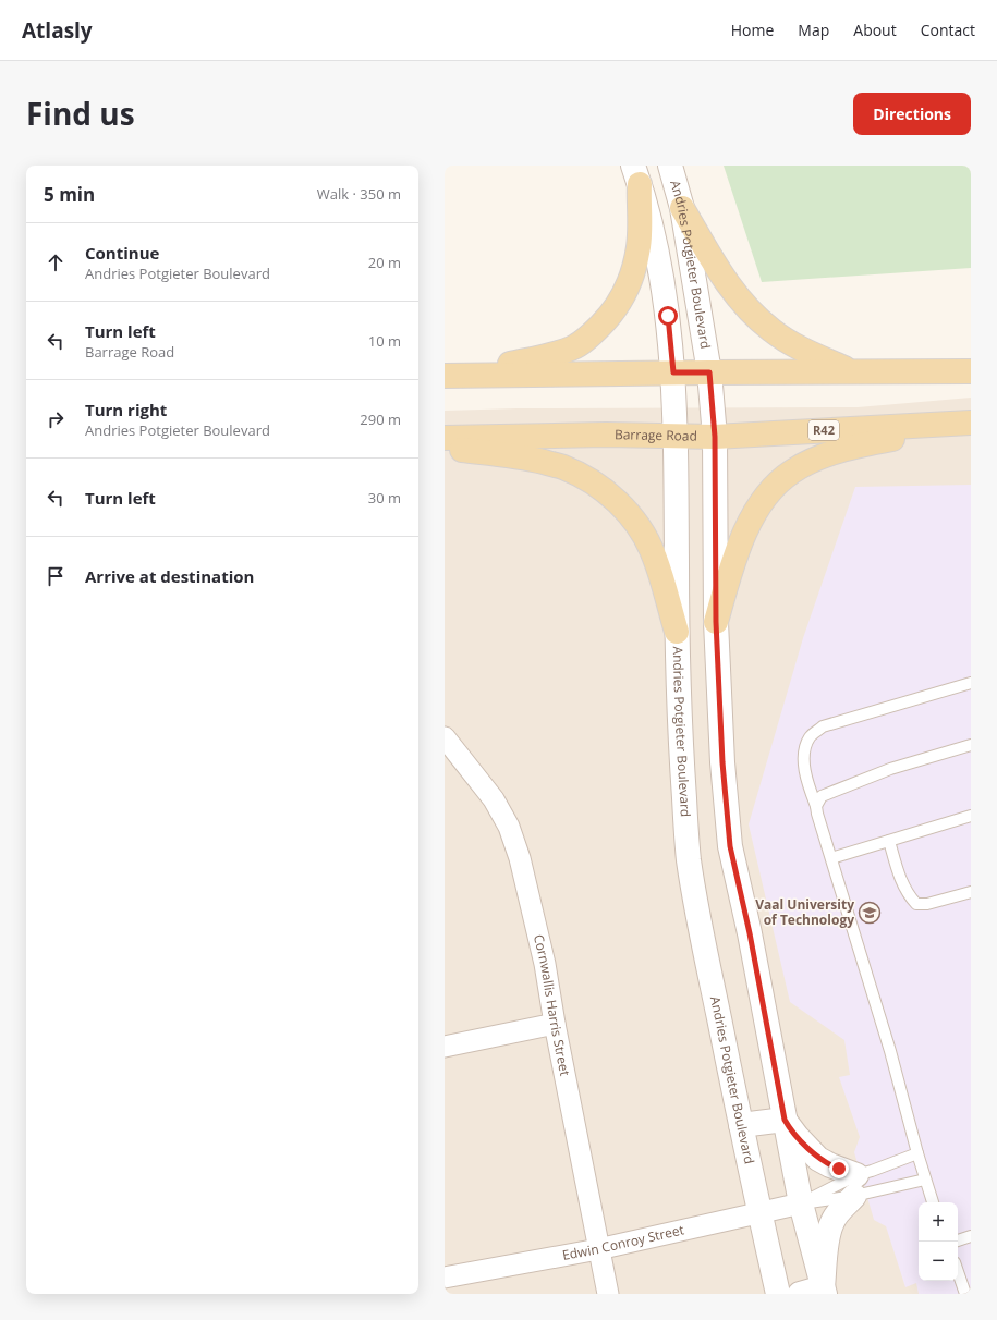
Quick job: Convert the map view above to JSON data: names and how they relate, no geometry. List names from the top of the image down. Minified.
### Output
{"streets":{"main road":["R42","Barrage Road"],"street":["Andries Potgieter Boulevard","Cornwallis Harris Street","Edwin Conroy Street"]},"crossings":[["Andries Potgieter Boulevard","Barrage Road"],["Andries Potgieter Boulevard","Edwin Conroy Street"],["Cornwallis Harris Street","Edwin Conroy Street"]],"places":{"school or university":["Vaal University of Technology"]},"page":{"header":"Atlasly","nav":["Home","Map","About","Contact"],"title":"Find us","buttons":"Directions","heading":["5 min","Walk · 350 m"],"list":[["Continue","Andries Potgieter Boulevard","20 m"],["Turn left","Barrage Road","10 m"],["Turn right","Andries Potgieter Boulevard","290 m"],["Turn left","30 m"],"Arrive at destination"],"map_buttons":["+","−"]}}
